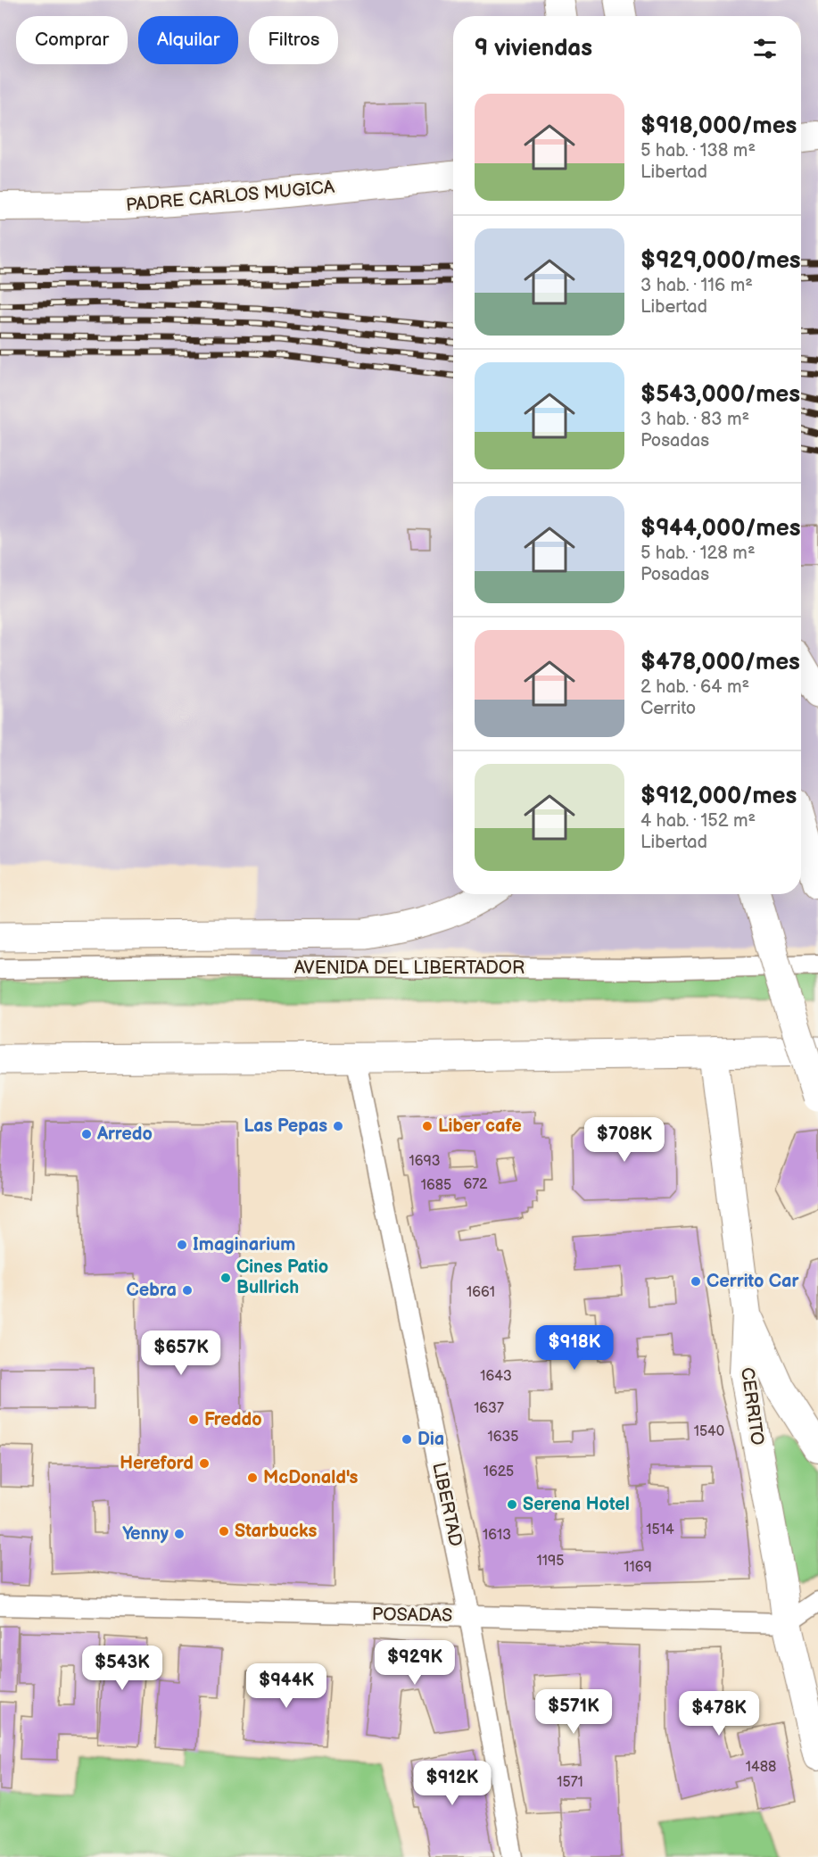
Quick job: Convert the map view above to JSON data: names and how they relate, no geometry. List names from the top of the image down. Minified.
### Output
{"streets":{"street":["PADRE CARLOS MUGICA","AVENIDA DEL LIBERTADOR","CERRITO","LIBERTAD","POSADAS"]},"crossings":[["CERRITO","POSADAS"],["LIBERTAD","POSADAS"]],"places":["Las Pepas","Liber cafe","Arredo","Imaginarium","Cines Patio Bullrich","Cerrito Car","Cebra","Freddo","Dia","Hereford","McDonald's","Serena Hotel","Starbucks","Yenny"],"house_numbers":["1693","672","1685","1661","1643","1637","1540","1635","1625","1514","1613","1195","1169","1488","1571"],"page":{"chip":["Comprar","Alquilar","Filtros"],"heading":"9 viviendas","list":[{"name":"$918,000/mes","note":"5 hab. · 138 m² · Libertad"},{"name":"$929,000/mes","note":"3 hab. · 116 m² · Libertad"},{"name":"$543,000/mes","note":"3 hab. · 83 m² · Posadas"},{"name":"$944,000/mes","note":"5 hab. · 128 m² · Posadas"},{"name":"$478,000/mes","note":"2 hab. · 64 m² · Cerrito"},{"name":"$912,000/mes","note":"4 hab. · 152 m² · Libertad"}],"price":["$708K","$918K","$657K","$929K","$543K","$944K","$571K","$478K","$912K"]}}
